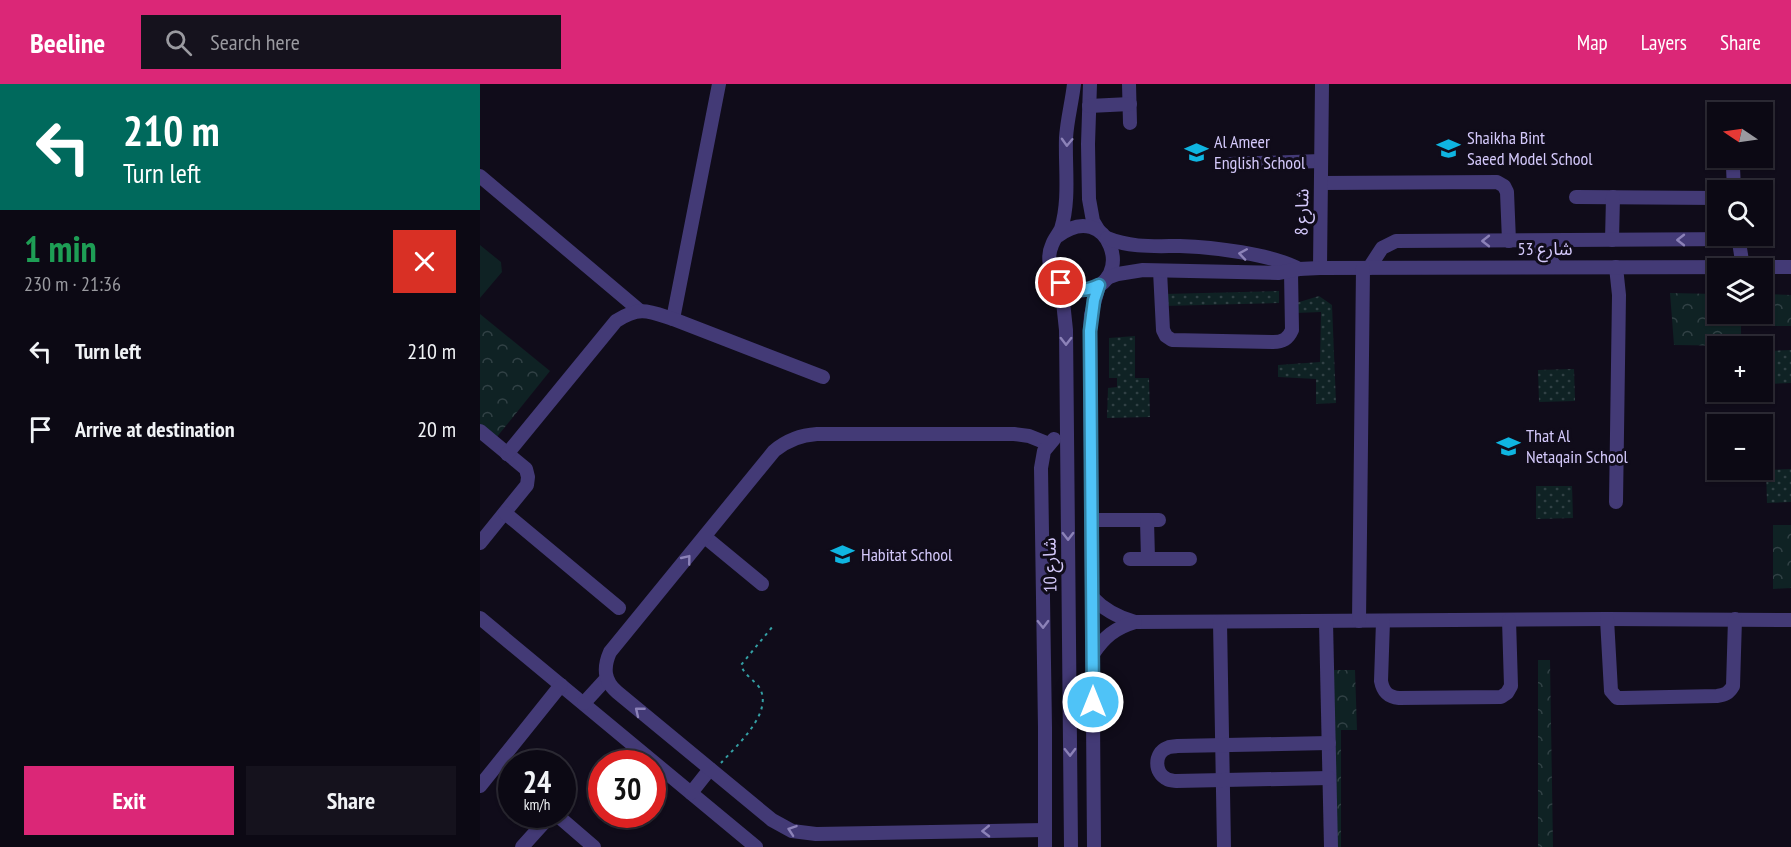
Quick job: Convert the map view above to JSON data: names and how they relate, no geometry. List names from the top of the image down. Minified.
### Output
{"streets":{"street":["شارع 8","شارع 53","شارع 10"]},"crossings":[["شارع 8","شارع 53"],["شارع 53","شارع 10"]],"places":{"school or university":["Shaikha Bint Saeed Model School","Al Ameer English School","That Al Netaqain School","Habitat School"]},"north":"left","page":{"header":"Beeline","search":"Search here","nav":["Map","Layers","Share"],"turn":["210 m","Turn left"],"map_buttons":["+","−"],"heading":["1 min","230 m · 21:36"],"list":[{"name":"Turn left","value":"210 m"},{"name":"Arrive at destination","value":"20 m"}],"speed":"24 km/h","limit":"30","buttons":["Exit","Share"]}}
